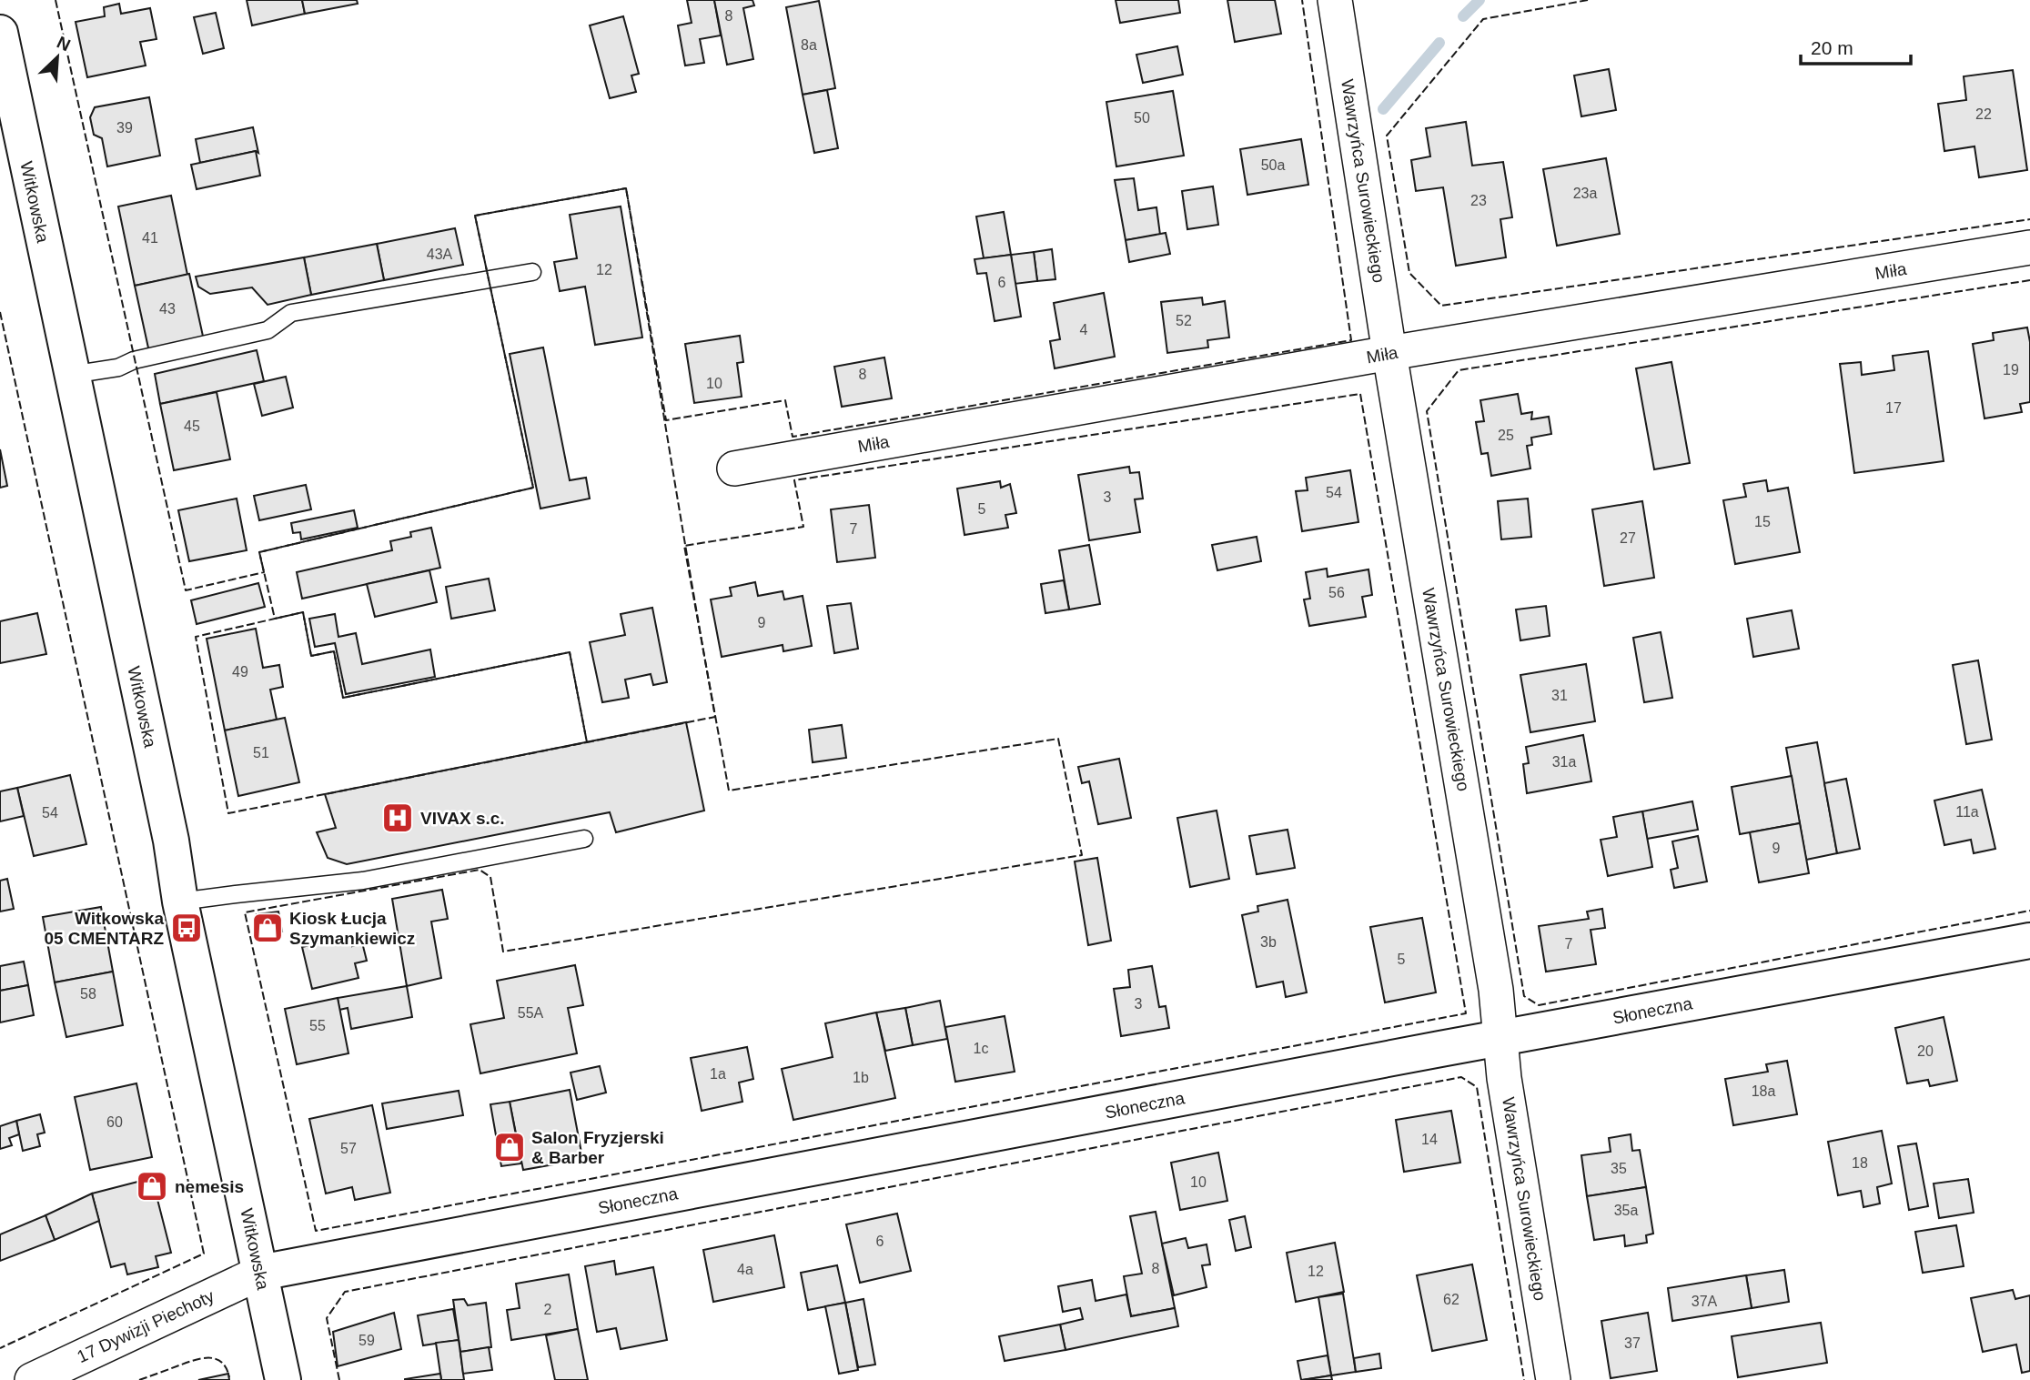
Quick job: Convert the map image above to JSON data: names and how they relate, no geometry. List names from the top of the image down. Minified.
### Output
{"streets":{"street":["Wawrzyńca Surowieckiego","Witkowska","Miła","Słoneczna","17 Dywizji Piechoty"]},"crossings":[["Wawrzyńca Surowieckiego","Miła"],["Wawrzyńca Surowieckiego","Słoneczna"],["Witkowska","Słoneczna"],["Witkowska","17 Dywizji Piechoty"],["Słoneczna","17 Dywizji Piechoty"]],"places":{"hospital":["VIVAX s.c."],"bus stop":["Witkowska 05 CMENTARZ"],"shop":["Kiosk Łucja Szymankiewicz","Salon Fryzjerski & Barber","nemesis"]},"house_numbers":["8","8a","22","50","39","50a","23a","23","41","43A","12","6","43","52","4","19","8","10","17","45","25","54","3","5","15","7","27","56","9","49","31","51","31a","11a","54","9","3b","7","5","58","3","55A","55","1c","20","1a","1b","18a","60","14","57","18","35","10","35a","6","8","4a","12","62","37A","2","59","37"],"scale_bar":"20 m","north":"top right"}
